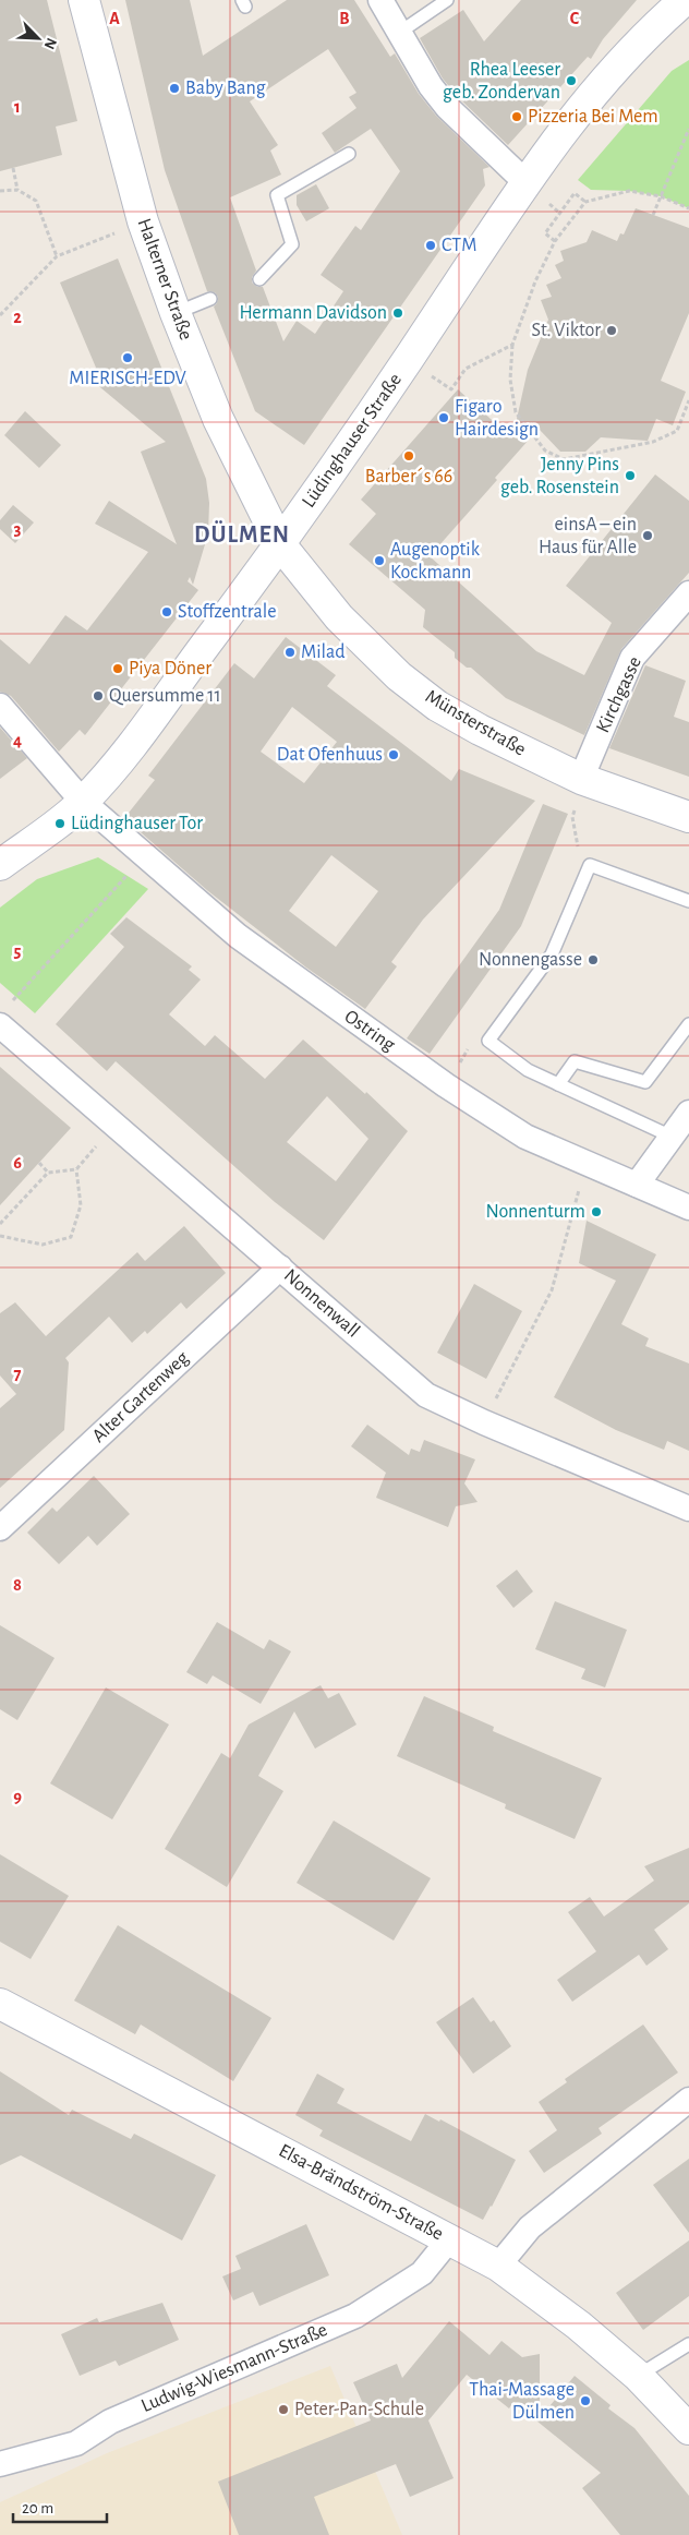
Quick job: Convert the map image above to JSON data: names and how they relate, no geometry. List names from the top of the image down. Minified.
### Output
{"streets":{"street":["Halterner Straße","Lüdinghauser Straße","Kirchgasse","Münsterstraße","Ostring","Nonnenwall","Alter Gartenweg","Elsa-Brändström-Straße","Ludwig-Wiesmann-Straße"]},"crossings":[["Halterner Straße","Lüdinghauser Straße"],["Halterner Straße","Münsterstraße"],["Lüdinghauser Straße","Münsterstraße"],["Lüdinghauser Straße","Ostring"],["Kirchgasse","Münsterstraße"],["Nonnenwall","Alter Gartenweg"],["Elsa-Brändström-Straße","Ludwig-Wiesmann-Straße"]],"districts":["DÜLMEN"],"places":["Rhea Leeser geb. Zondervan","Baby Bang","Pizzeria Bei Mem","CTM","Hermann Davidson","St. Viktor","MIERISCH-EDV","Figaro Hairdesign","Barber´s 66","Jenny Pins geb. Rosenstein","einsA – ein Haus für Alle","Augenoptik Kockmann","Stoffzentrale","Milad","Piya Döner","Quersumme 11","Dat Ofenhuus","Lüdinghauser Tor","Nonnengasse","Nonnenturm","Thai-Massage Dülmen","Peter-Pan-Schule"],"scale_bar":"20 m","north":"bottom right","grid":{"columns":["A","B","C"],"rows":["1","2","3","4","5","6","7","8","9"]}}
